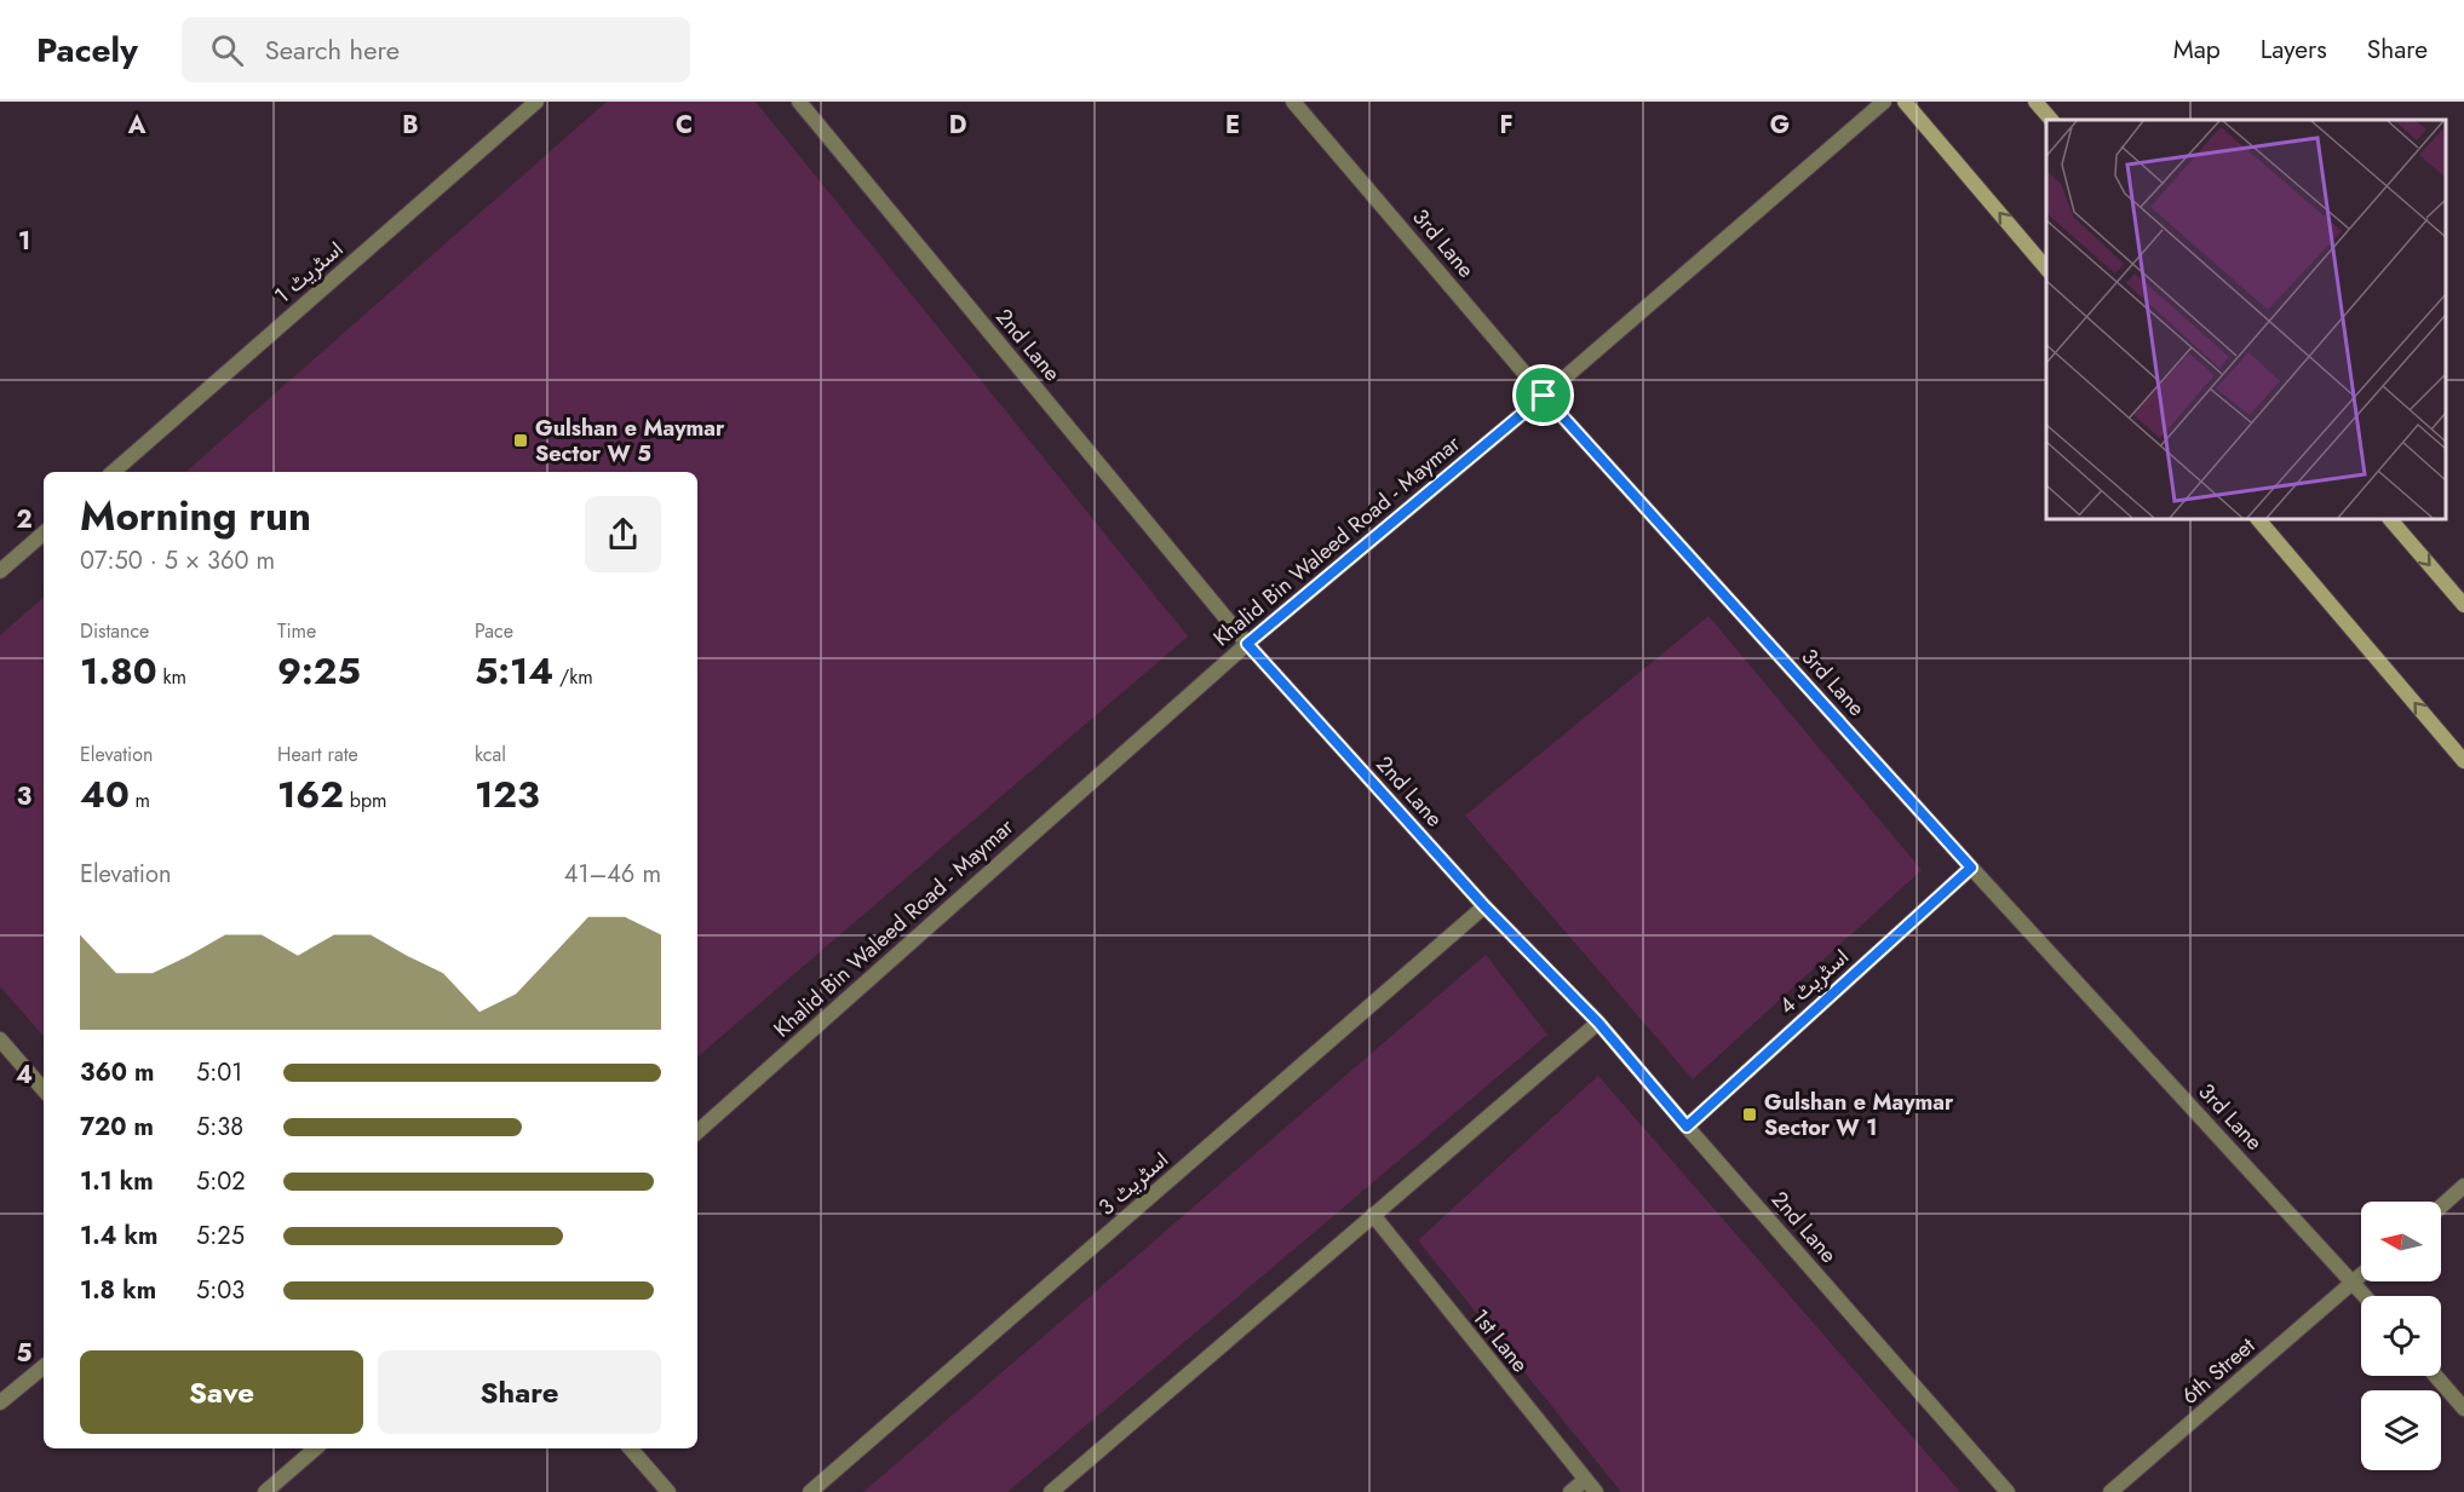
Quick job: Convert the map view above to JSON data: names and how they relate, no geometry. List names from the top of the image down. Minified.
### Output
{"streets":{"street":["3rd Lane","اسٹریٹ 1","2nd Lane","Khalid Bin Waleed Road - Maymar","اسٹریٹ 4","اسٹریٹ 3","1st Lane","6th Street"]},"crossings":[["3rd Lane","Khalid Bin Waleed Road - Maymar"],["3rd Lane","اسٹریٹ 4"],["3rd Lane","6th Street"],["2nd Lane","Khalid Bin Waleed Road - Maymar"],["2nd Lane","اسٹریٹ 4"],["2nd Lane","اسٹریٹ 3"]],"places":{"transit":["Gulshan e Maymar Sector W 5","Gulshan e Maymar Sector W 1"]},"north":"left","page":{"header":"Pacely","search":"Search here","nav":["Map","Layers","Share"],"heading":["Morning run","07:50 · 5 × 360 m"],"stats":[["Distance","1.80 km"],["Time","9:25"],["Pace","5:14 /km"],["Elevation","40 m"],["Heart rate","162 bpm"],["kcal","123"]],"chart":["Elevation","41–46 m"],"list":[{"name":"360 m","note":"5:01"},{"name":"720 m","note":"5:38"},{"name":"1.1 km","note":"5:02"},{"name":"1.4 km","note":"5:25"},{"name":"1.8 km","note":"5:03"}],"buttons":["Save","Share"]},"grid":{"columns":["A","B","C","D","E","F","G"],"rows":["1","2","3","4","5"]}}
